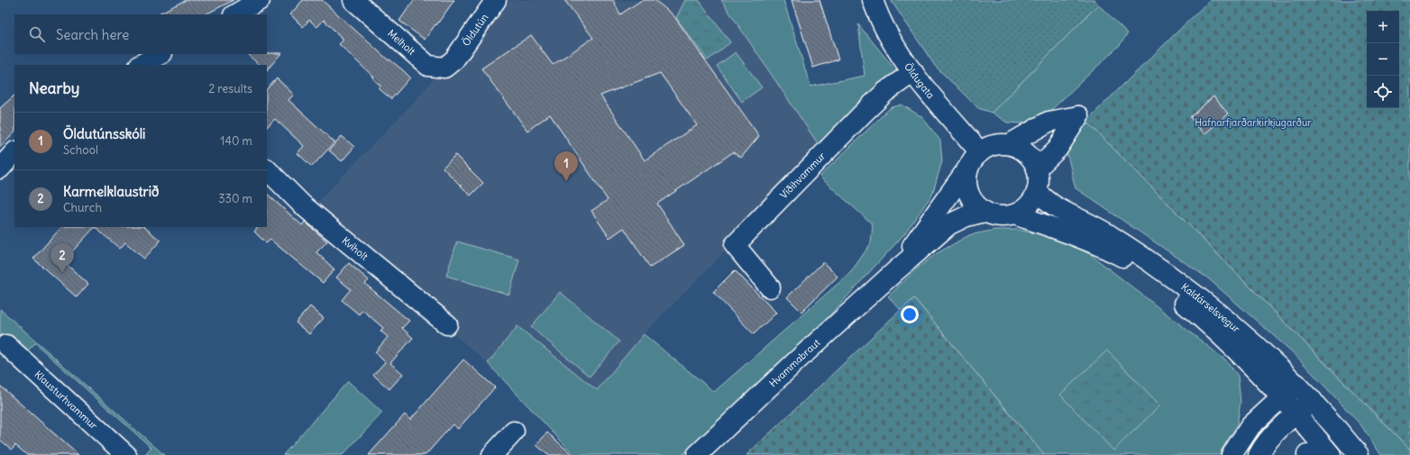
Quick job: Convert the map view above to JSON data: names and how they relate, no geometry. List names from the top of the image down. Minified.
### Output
{"streets":{"main road":["Öldutún","Melholt","Öldugata","Víðihvammur","Kvíholt","Kaldárselsvegur","Hvammabraut","Klausturhvammur"]},"crossings":[["Öldutún","Melholt"],["Öldugata","Víðihvammur"],["Öldugata","Kaldárselsvegur"],["Öldugata","Hvammabraut"],["Kaldárselsvegur","Hvammabraut"]],"parks":["Hafnarfjarðarkirkjugarður"],"page":{"map_buttons":["+","−"],"search":"Search here","heading":["Nearby","2 results"],"list":[{"mark":"1","name":"Öldutúnsskóli","note":"School","value":"140 m"},{"mark":"2","name":"Karmelklaustrið","note":"Church","value":"330 m"}],"pins":["1","2"]}}
